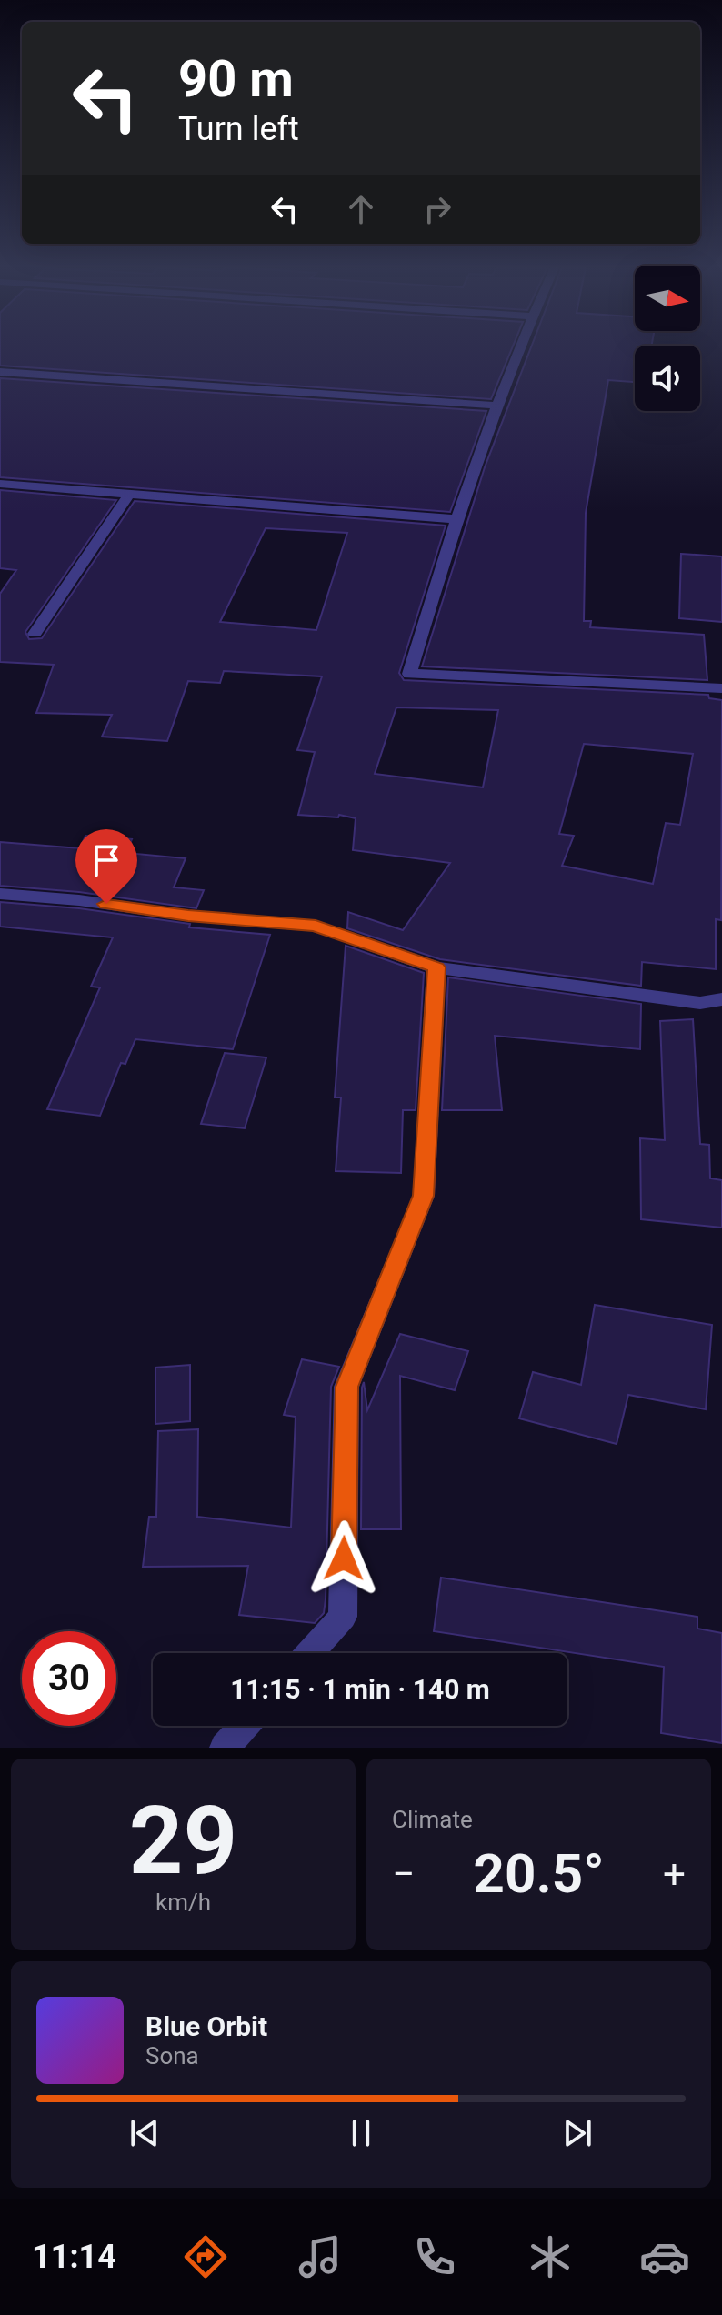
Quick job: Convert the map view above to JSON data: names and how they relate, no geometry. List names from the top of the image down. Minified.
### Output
{"north":"right","page":{"turn":["90 m","Turn left"],"limit":"30","trip":"11:15 · 1 min · 140 m","tile":[["29","km/h"],"Climate"],"heat":["−","20.5°","+"],"song":["Blue Orbit","Sona"],"tabs":"11:14"}}
